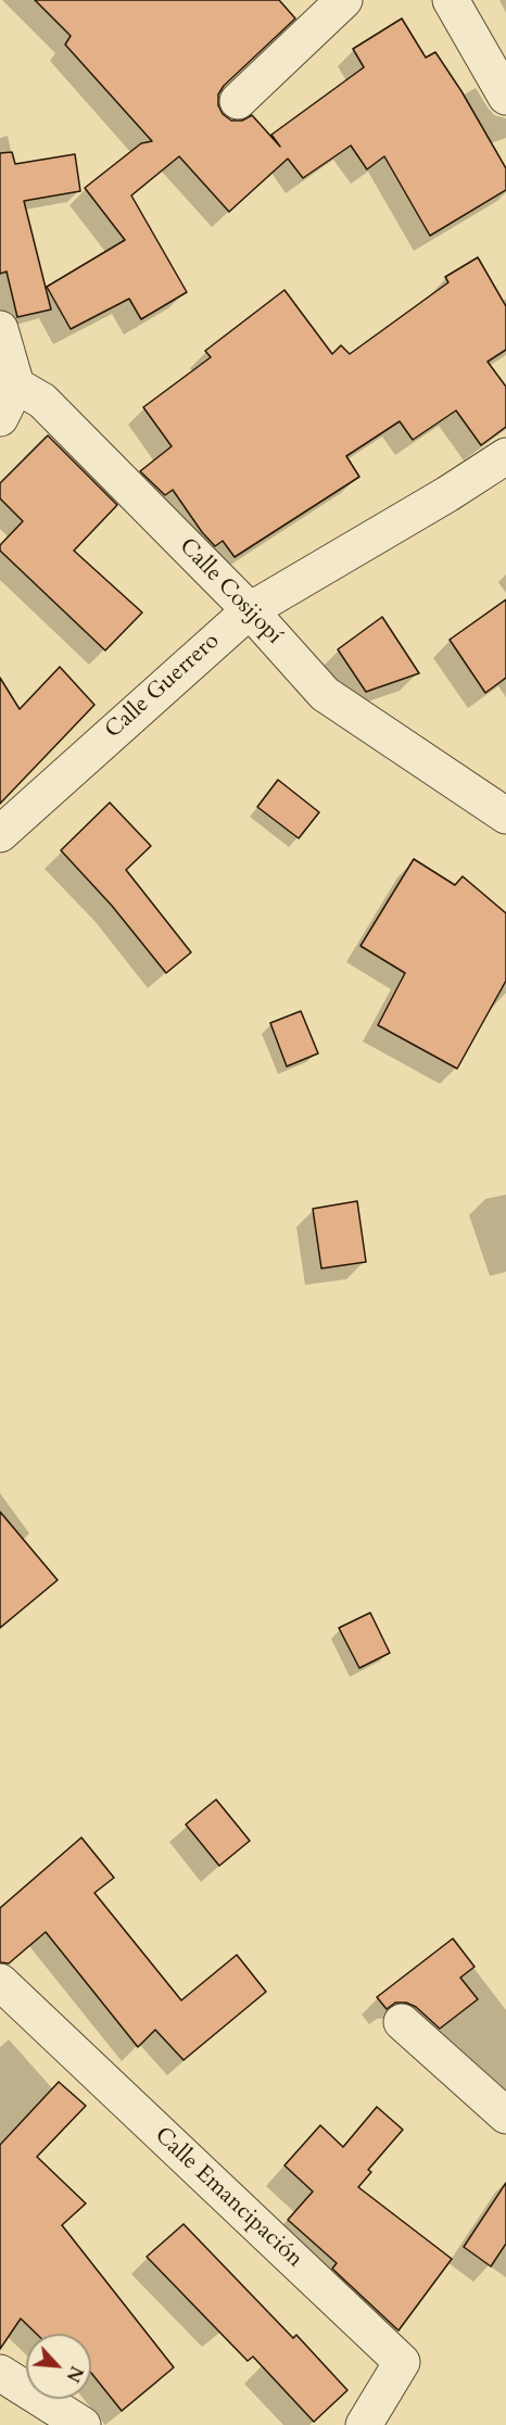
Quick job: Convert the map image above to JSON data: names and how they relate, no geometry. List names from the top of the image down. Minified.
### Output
{"streets":{"street":["Calle Cosijopí","Calle Guerrero","Calle Emancipación"]},"crossings":[["Calle Cosijopí","Calle Guerrero"]],"north":"bottom right"}
